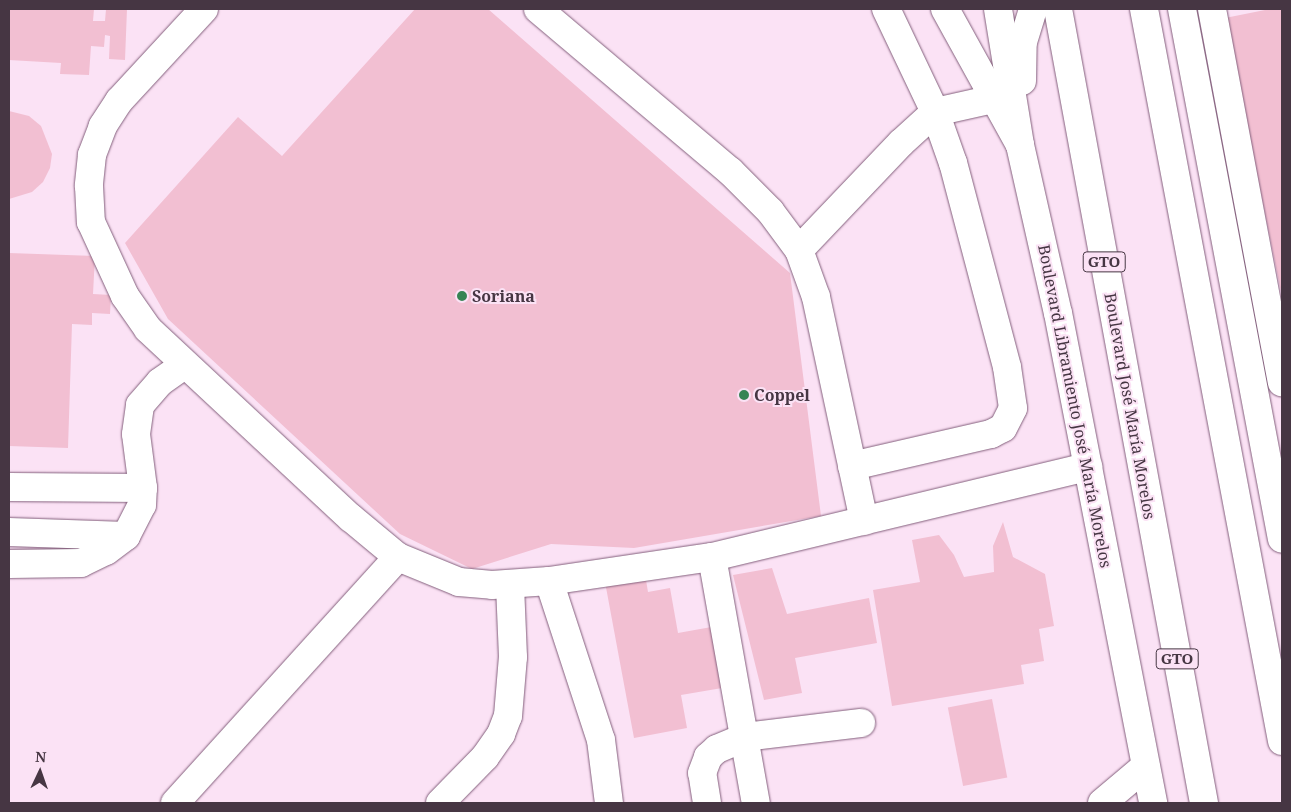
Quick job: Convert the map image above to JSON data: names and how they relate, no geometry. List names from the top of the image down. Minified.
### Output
{"streets":{"street":["GTO","Boulevard Libramiento José María Morelos","Boulevard José María Morelos"]},"places":["Soriana","Coppel"],"north":"top"}
